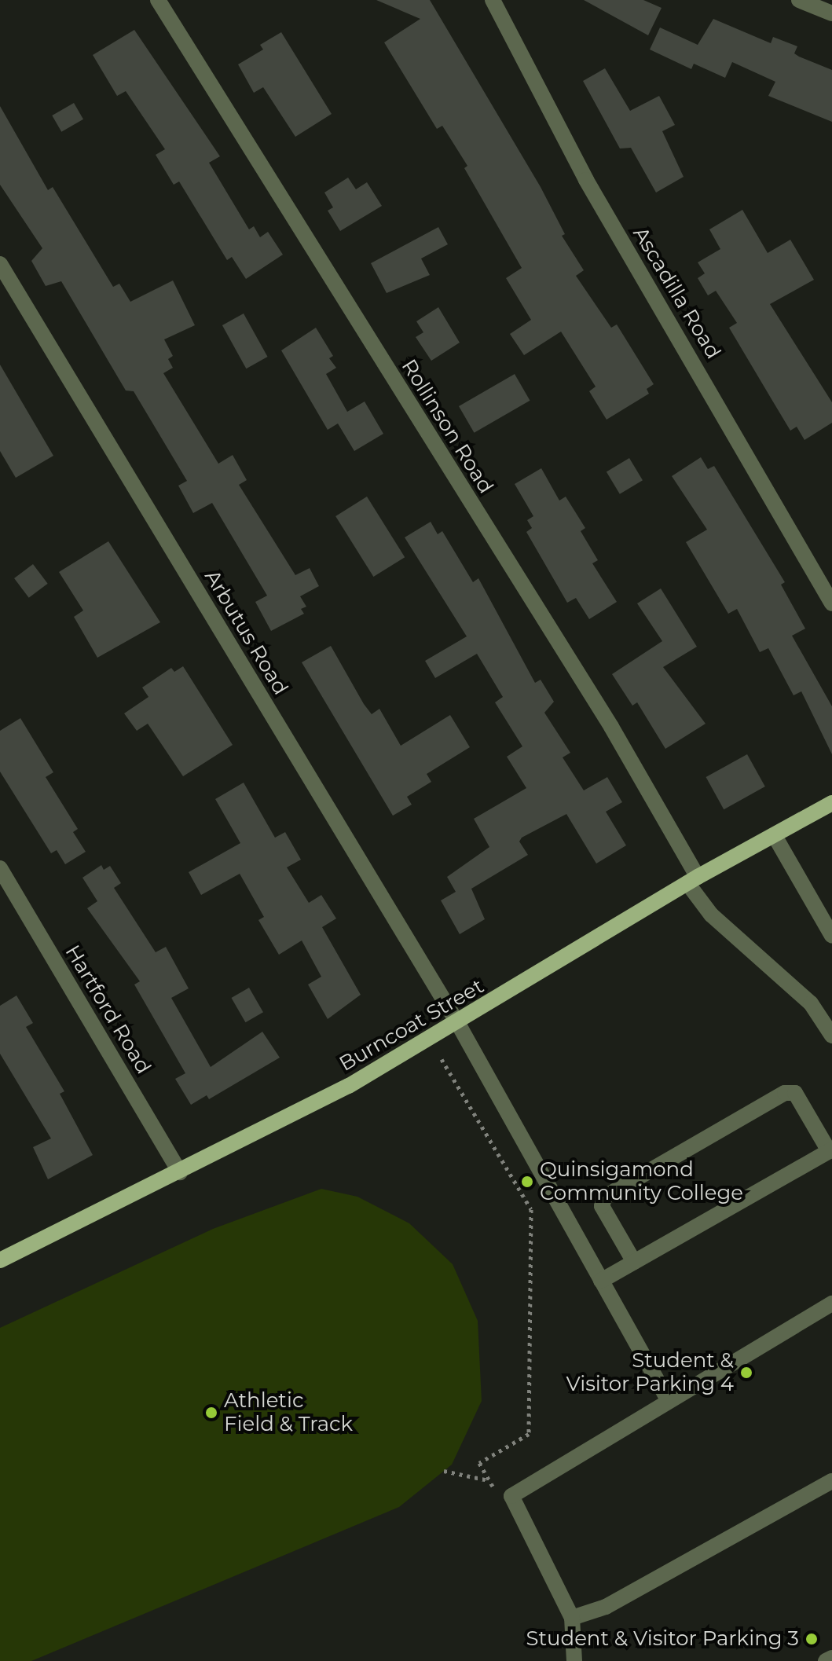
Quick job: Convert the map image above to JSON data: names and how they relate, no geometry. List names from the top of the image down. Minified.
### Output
{"streets":{"main road":["Burncoat Street"],"street":["Ascadilla Road","Rollinson Road","Arbutus Road","Hartford Road"]},"crossings":[["Rollinson Road","Burncoat Street"],["Arbutus Road","Burncoat Street"],["Hartford Road","Burncoat Street"]],"places":["Quinsigamond Community College","Student & Visitor Parking 4","Athletic Field & Track","Student & Visitor Parking 3"]}
